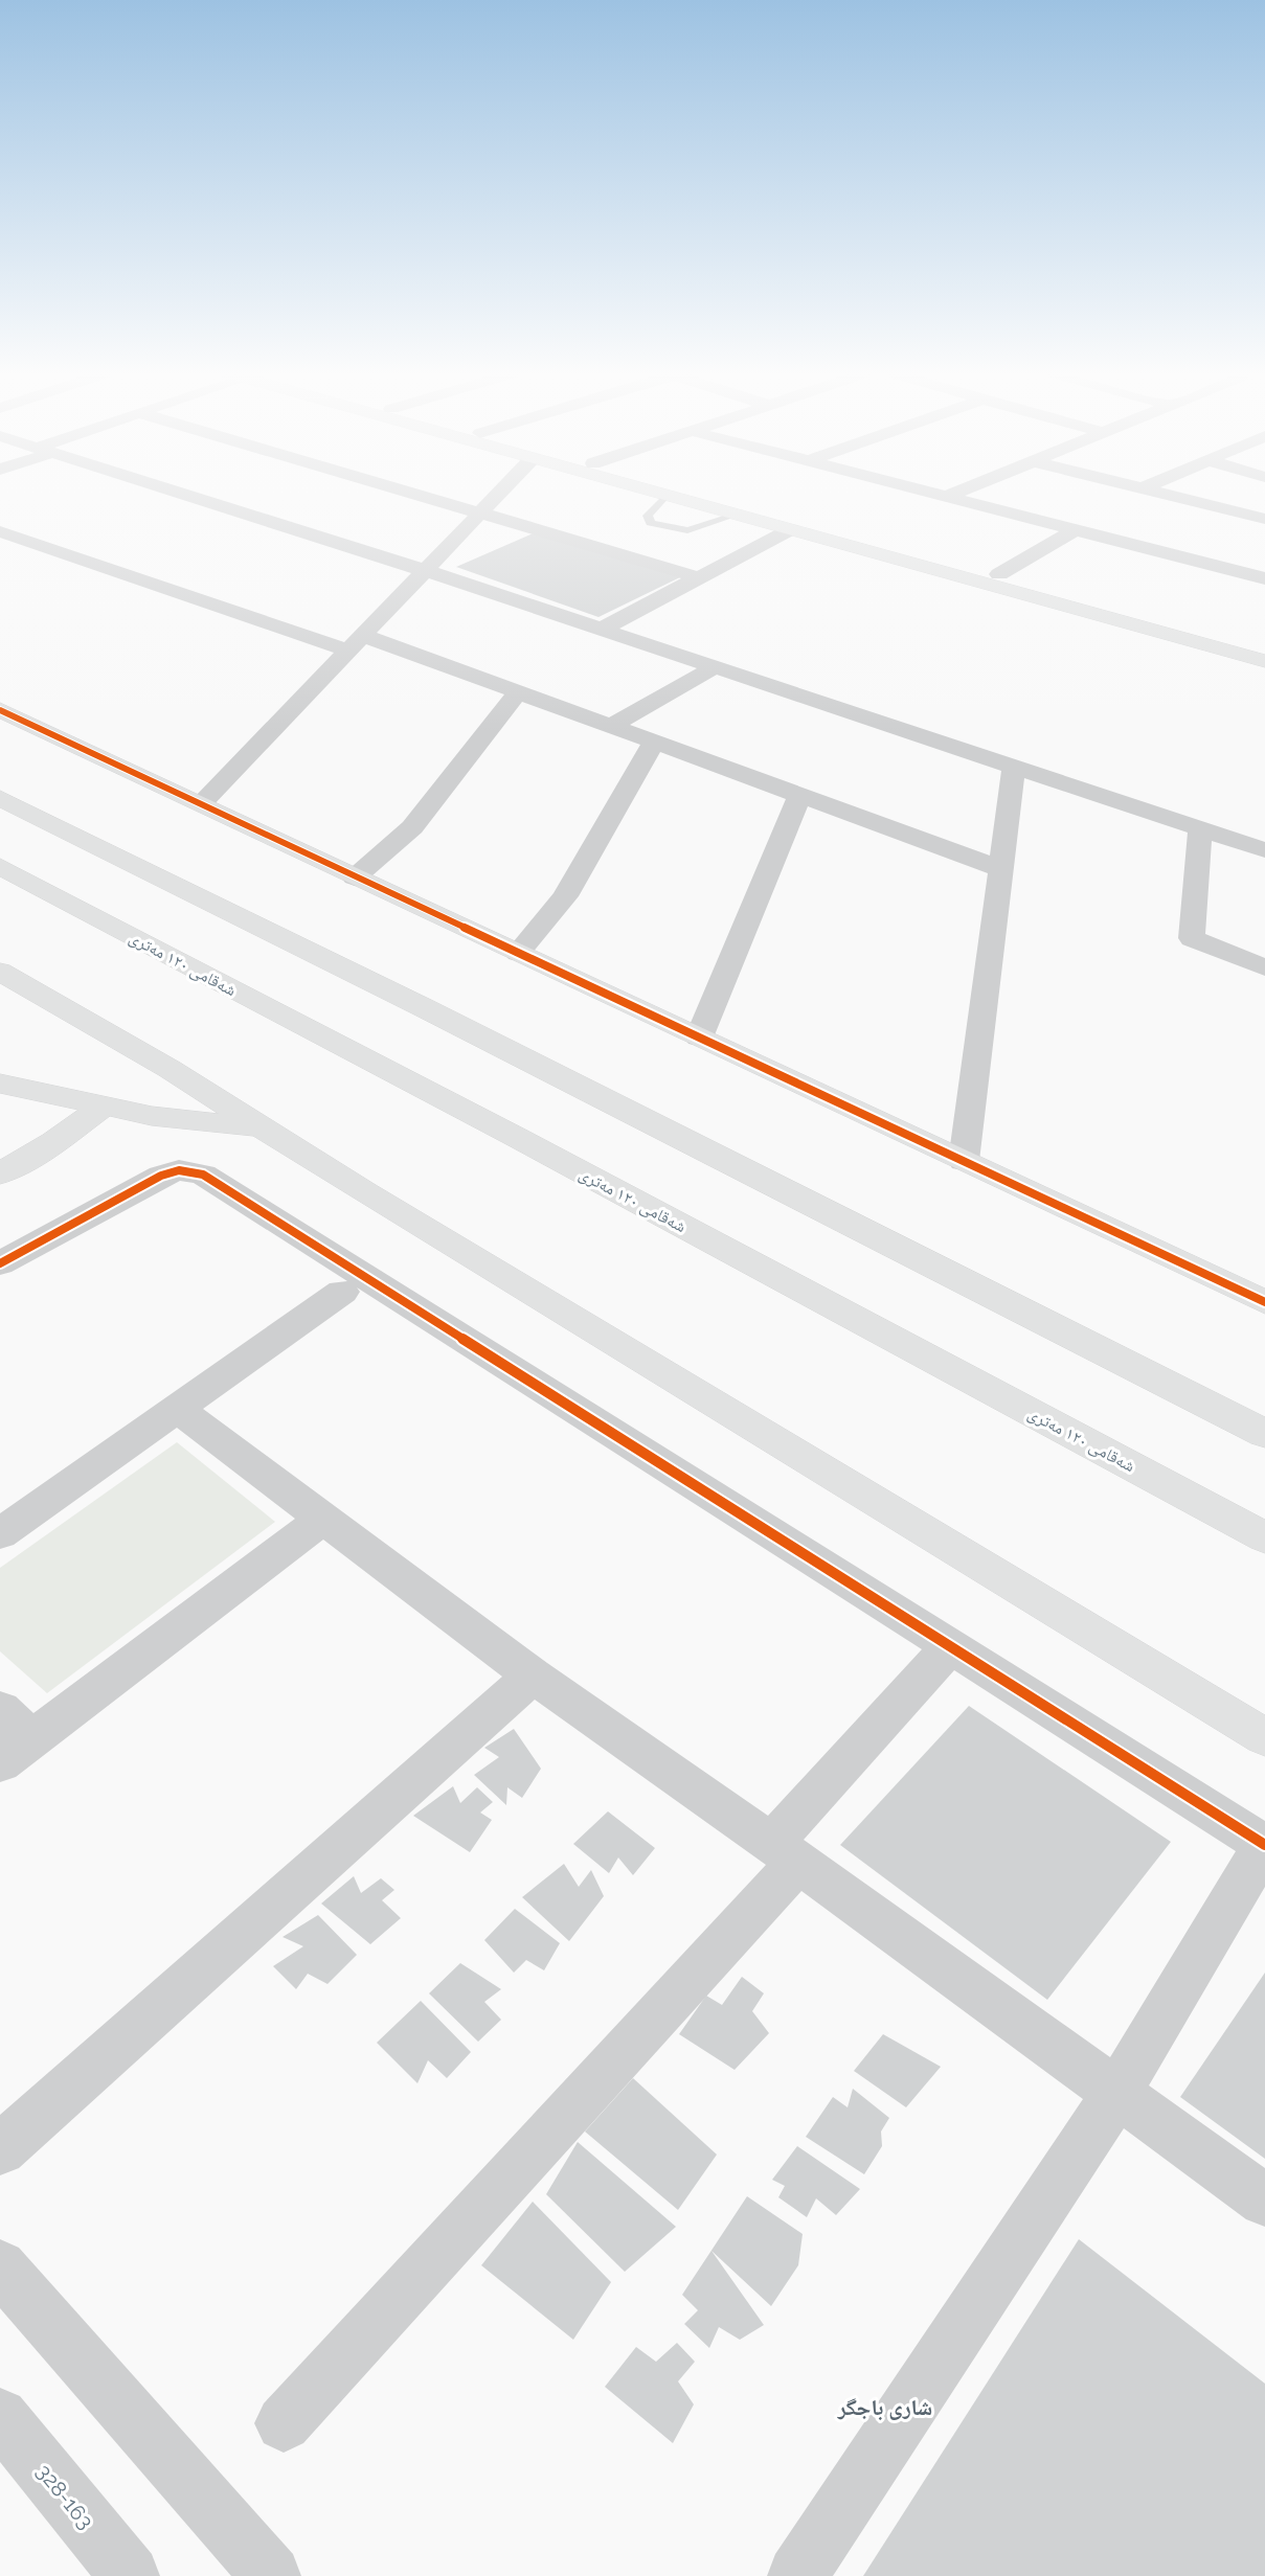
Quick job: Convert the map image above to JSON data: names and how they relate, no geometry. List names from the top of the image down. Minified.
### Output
{"streets":{"main road":["شەقامی ١٢٠ مەتری"],"street":["328-163"]},"districts":["شاری باجگر"]}
